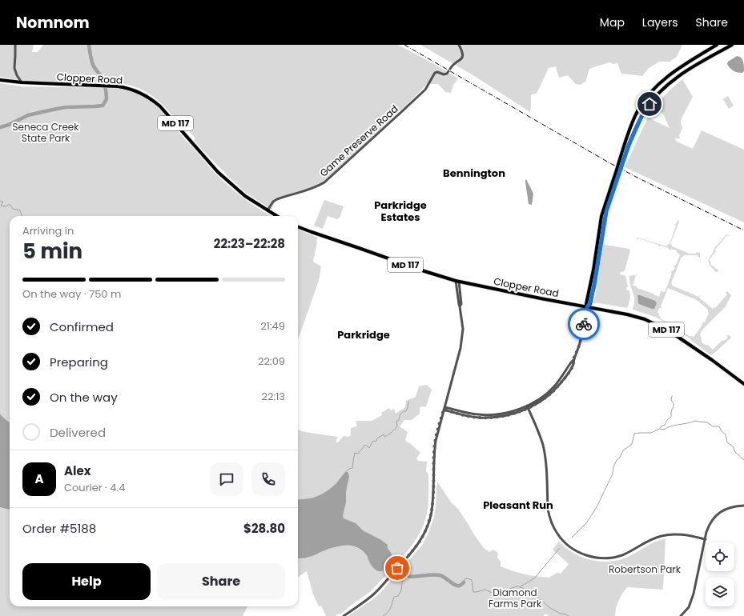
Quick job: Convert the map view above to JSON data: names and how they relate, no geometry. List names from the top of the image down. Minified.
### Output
{"streets":{"main road":["Clopper Road","MD 117"],"street":["Game Preserve Road"]},"crossings":[["Clopper Road","Game Preserve Road"]],"districts":["Bennington","Parkridge Estates","Parkridge","Pleasant Run"],"parks":["Seneca Creek State Park","Robertson Park","Diamond Farms Park"],"page":{"header":"Nomnom","nav":["Map","Layers","Share"],"heading":["5 min","Arriving in","22:23–22:28"],"panel":["Alex","Courier · 4.4","Order #5188","$28.80"],"bar":"On the way · 750 m","list":[["Confirmed","21:49"],["Preparing","22:09"],["On the way","22:13"],"Delivered"],"round":"A","buttons":["Help","Share"]}}
